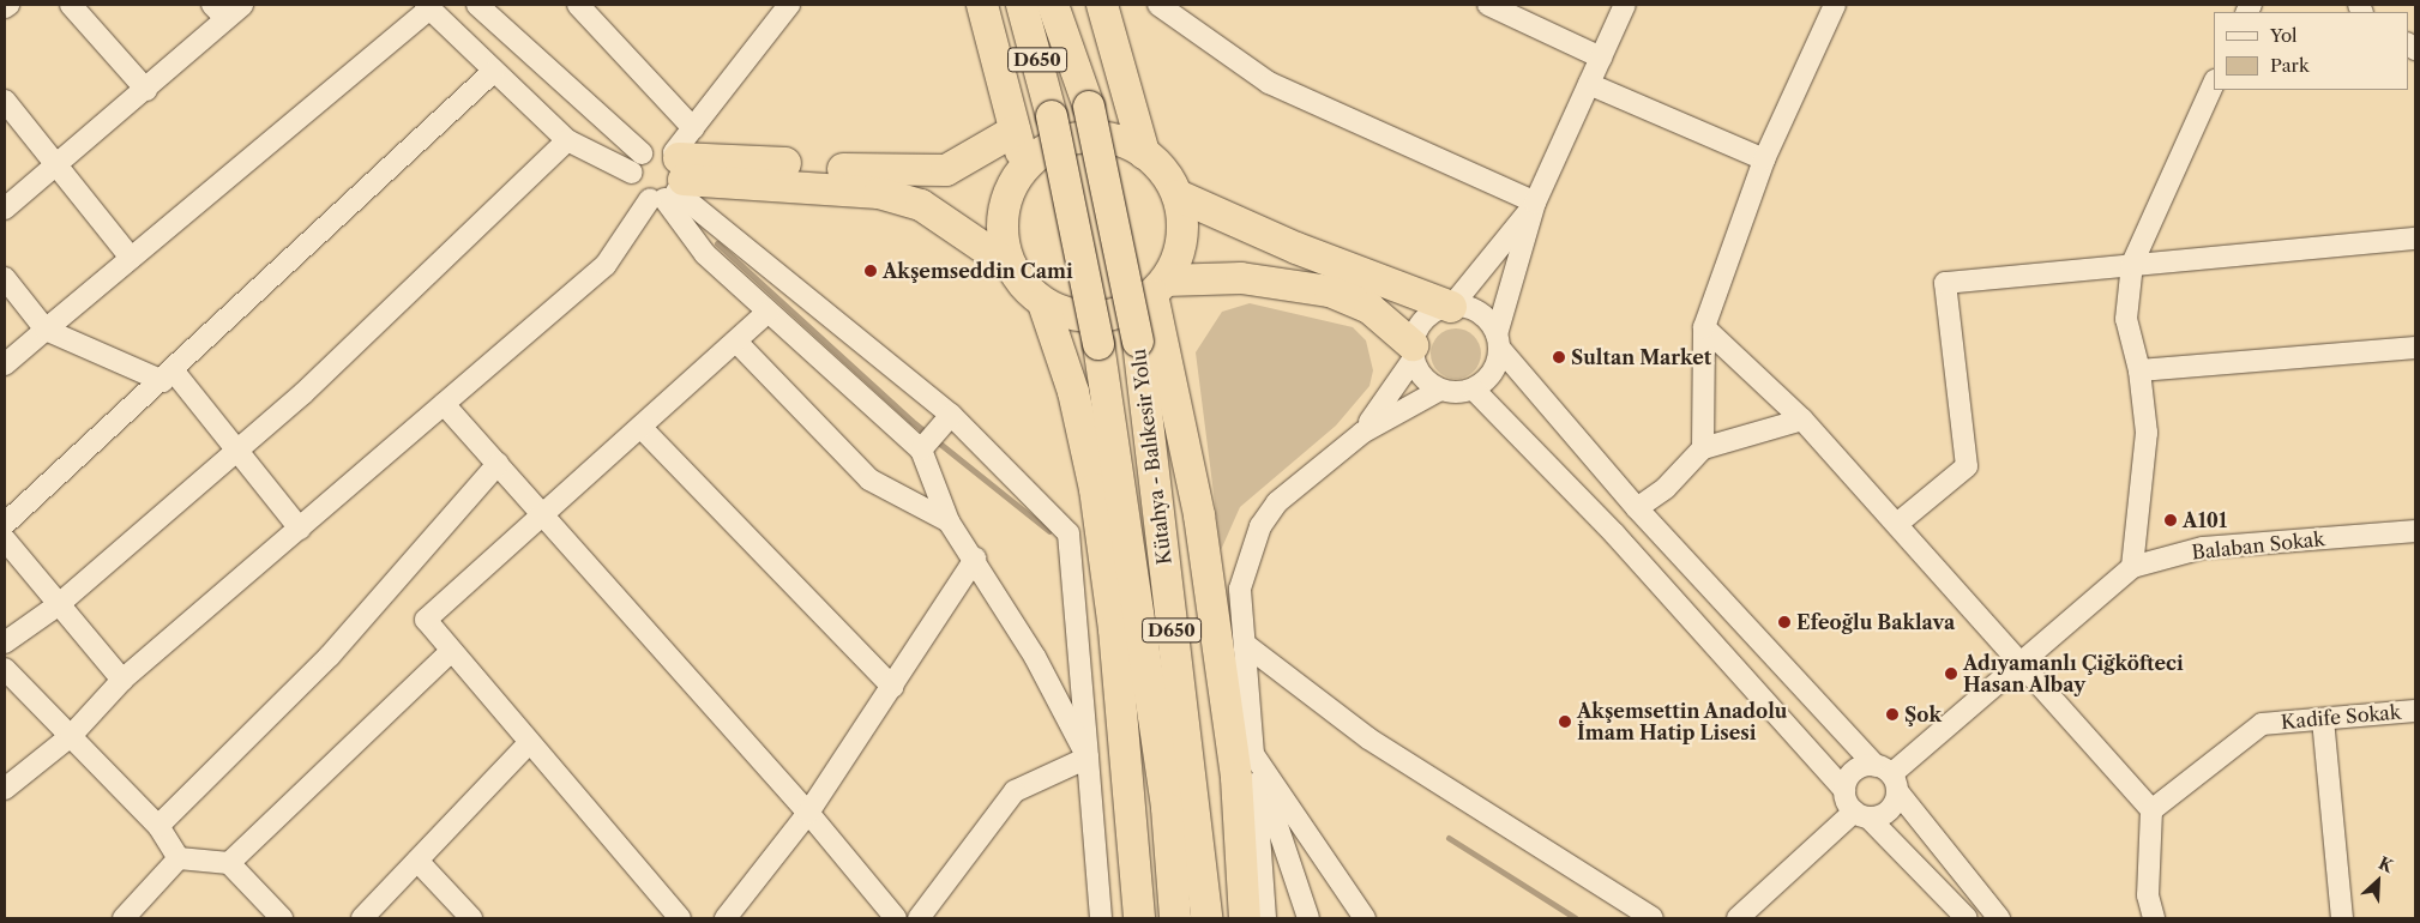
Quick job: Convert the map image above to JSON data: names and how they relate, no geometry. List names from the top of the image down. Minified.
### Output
{"streets":{"highway":["D650","Kütahya - Balıkesir Yolu"],"street":["Balaban Sokak","Kadife Sokak"]},"places":["Akşemseddin Cami","Sultan Market","A101","Efeoğlu Baklava","Adıyamanlı Çiğköfteci Hasan Albay","Şok","Akşemsettin Anadolu İmam Hatip Lisesi"],"legend":["Yol","Park"],"north":"top right"}
